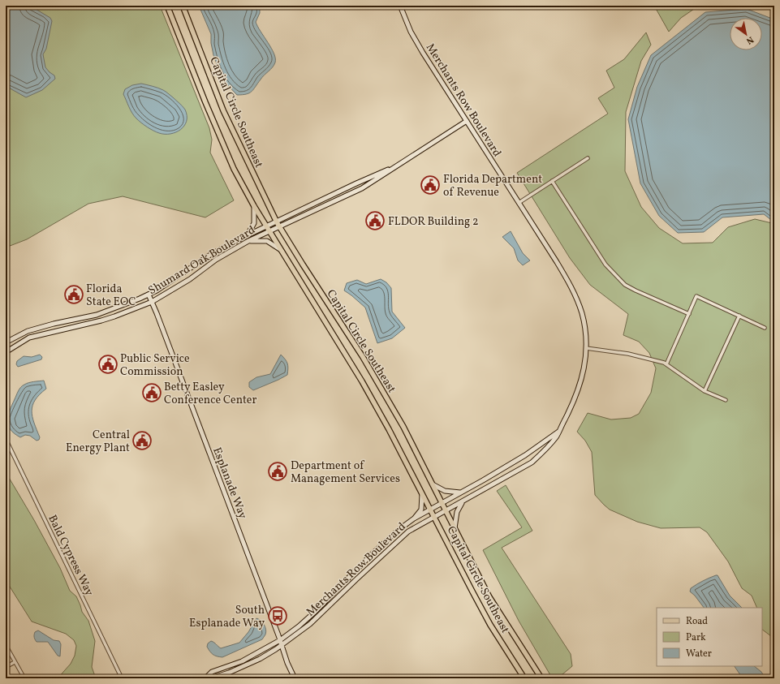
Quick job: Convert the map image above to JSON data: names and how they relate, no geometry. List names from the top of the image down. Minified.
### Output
{"streets":{"main road":["Capital Circle Southeast"],"street":["Merchants Row Boulevard","Shumard Oak Boulevard","Esplanade Way","Bald Cypress Way"]},"crossings":[["Merchants Row Boulevard","Capital Circle Southeast"],["Merchants Row Boulevard","Shumard Oak Boulevard"],["Merchants Row Boulevard","Esplanade Way"],["Capital Circle Southeast","Shumard Oak Boulevard"],["Shumard Oak Boulevard","Esplanade Way"]],"places":{"public building":["Florida Department of Revenue","FLDOR Building 2","Florida State EOC","Public Service Commission","Betty Easley Conference Center","Central Energy Plant","Department of Management Services"],"bus stop":["South Esplanade Way"]},"legend":["Road","Park","Water"],"north":"bottom right"}
